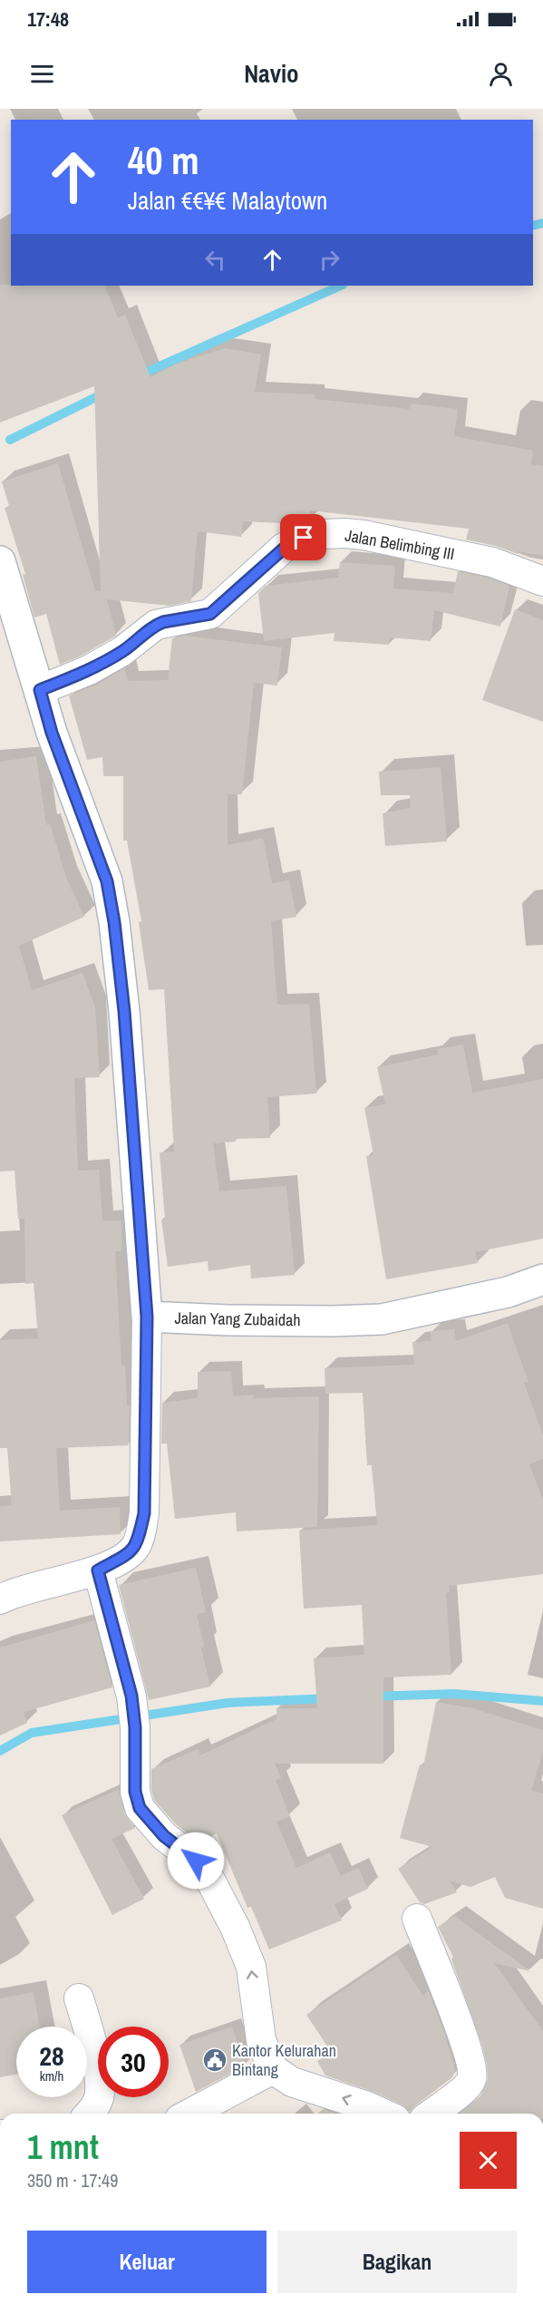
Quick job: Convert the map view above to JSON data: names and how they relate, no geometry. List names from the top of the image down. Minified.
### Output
{"streets":{"street":["Jalan Belimbing III","Jalan Yang Zubaidah"]},"places":{"public building":["Kantor Kelurahan Bintang"]},"page":{"status":"17:48","header":"Navio","turn":["40 m","Jalan €€¥€ Malaytown"],"speed":"28 km/h","limit":"30","heading":["1 mnt","350 m · 17:49"],"buttons":["Keluar","Bagikan"]}}
